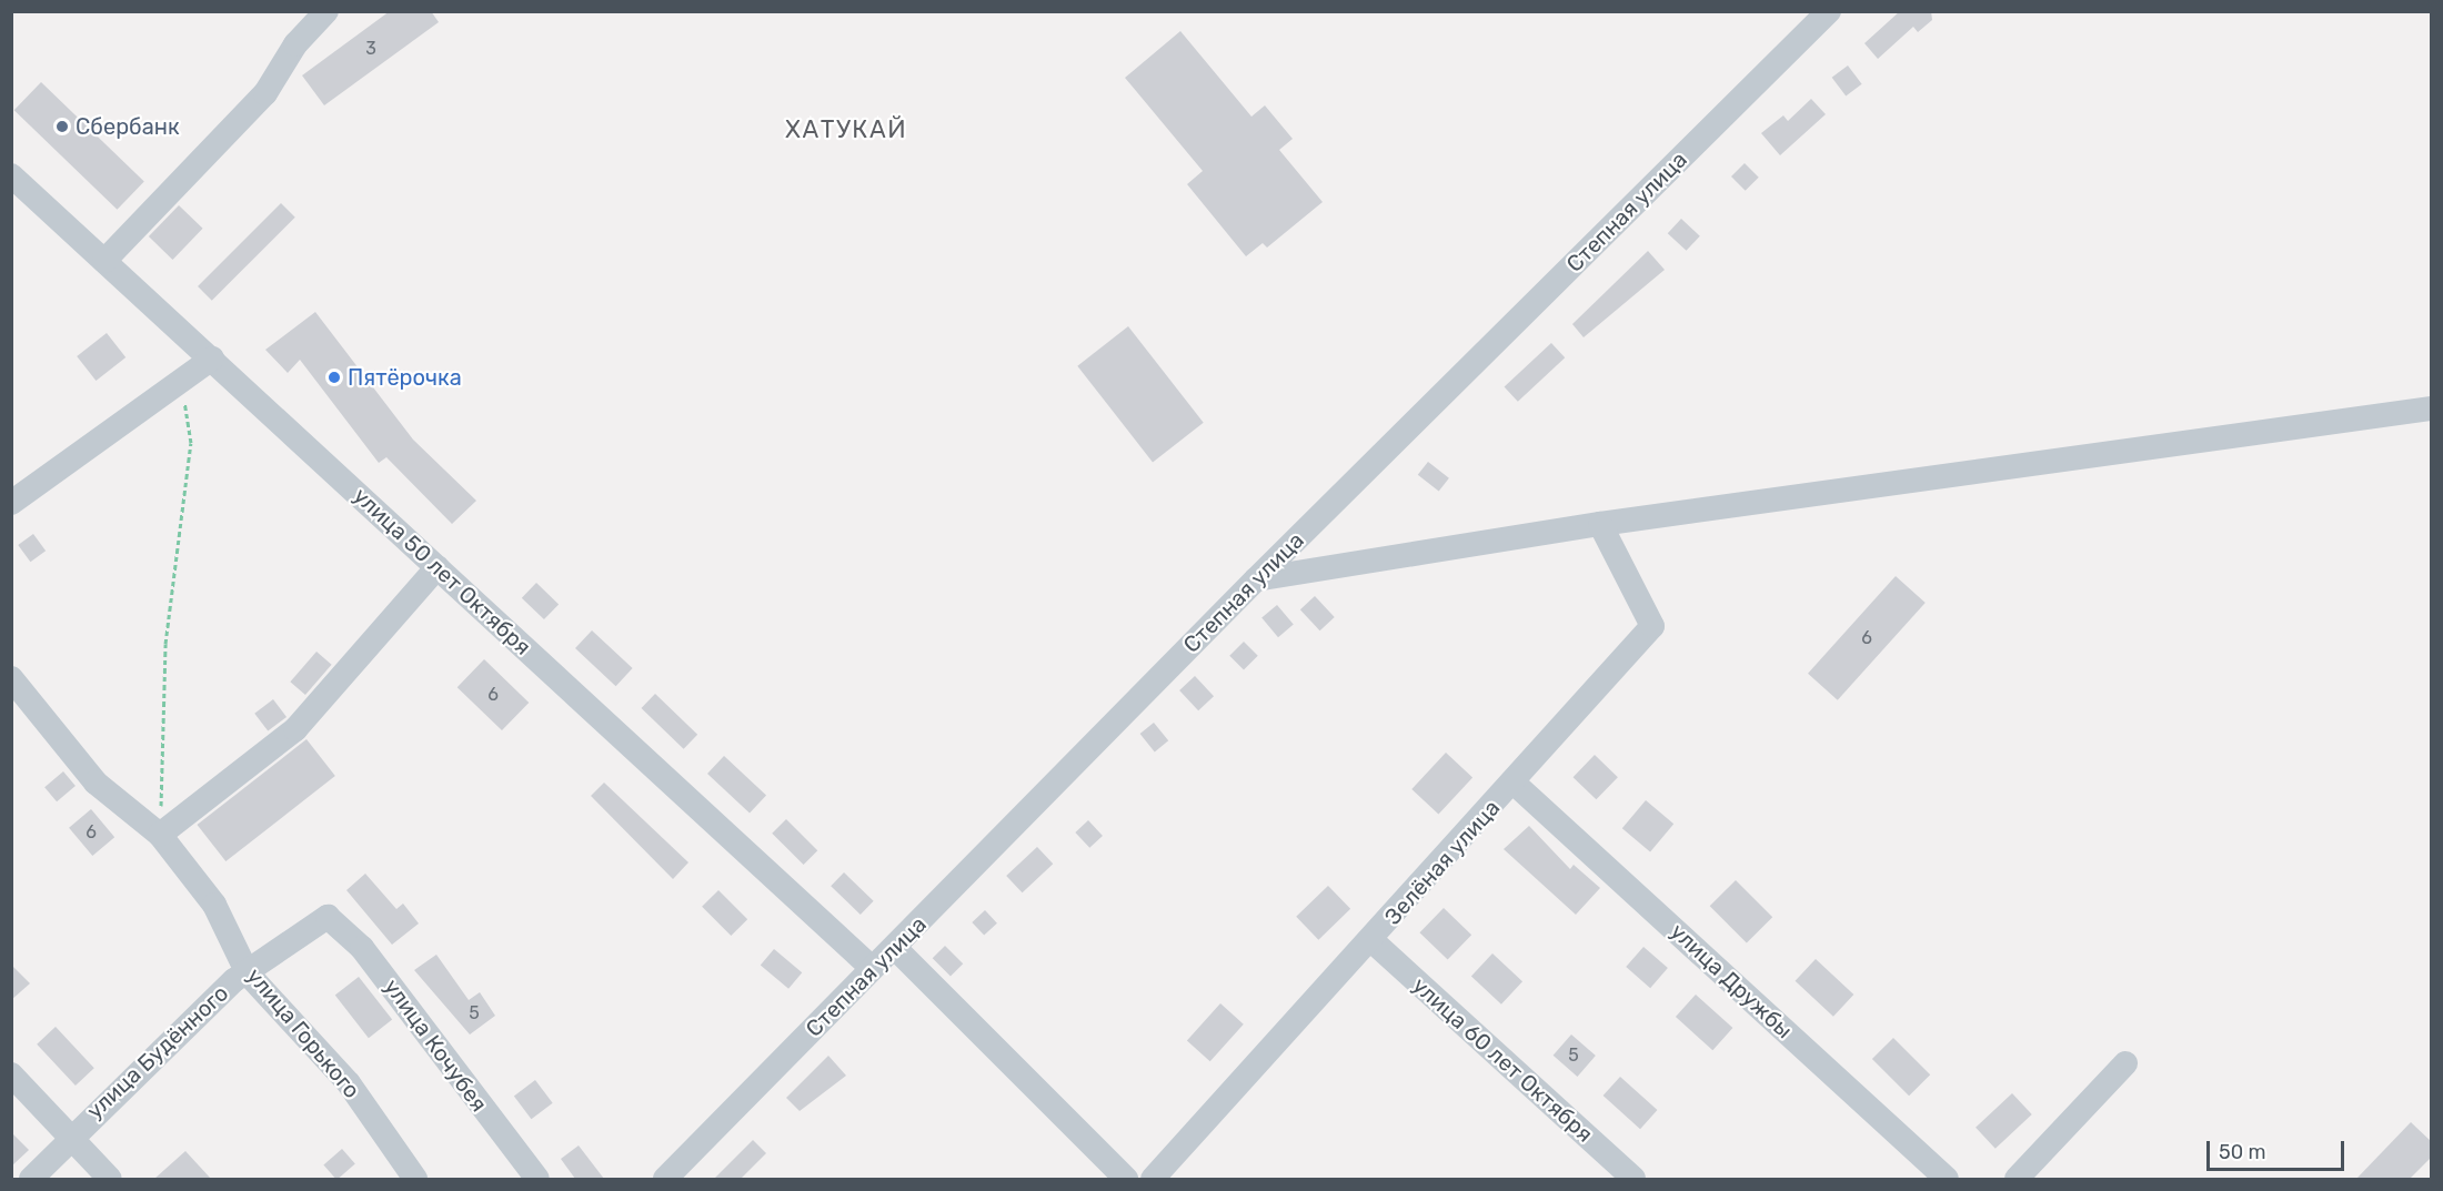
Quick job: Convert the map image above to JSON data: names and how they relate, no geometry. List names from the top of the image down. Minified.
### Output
{"streets":{"street":["Степная улица","улица 50 лет Октября","Зелёная улица","улица Дружбы","улица Горького","улица Кочубея","улица Будённого","улица 60 лет Октября"]},"crossings":[["Степная улица","улица 50 лет Октября"],["Зелёная улица","улица Дружбы"],["Зелёная улица","улица 60 лет Октября"],["улица Горького","улица Будённого"],["улица Кочубея","улица Будённого"]],"districts":["ХАТУКАЙ"],"places":["Сбербанк","Пятёрочка"],"house_numbers":["3","6","6","6","5","5"],"scale_bar":"50 m"}
